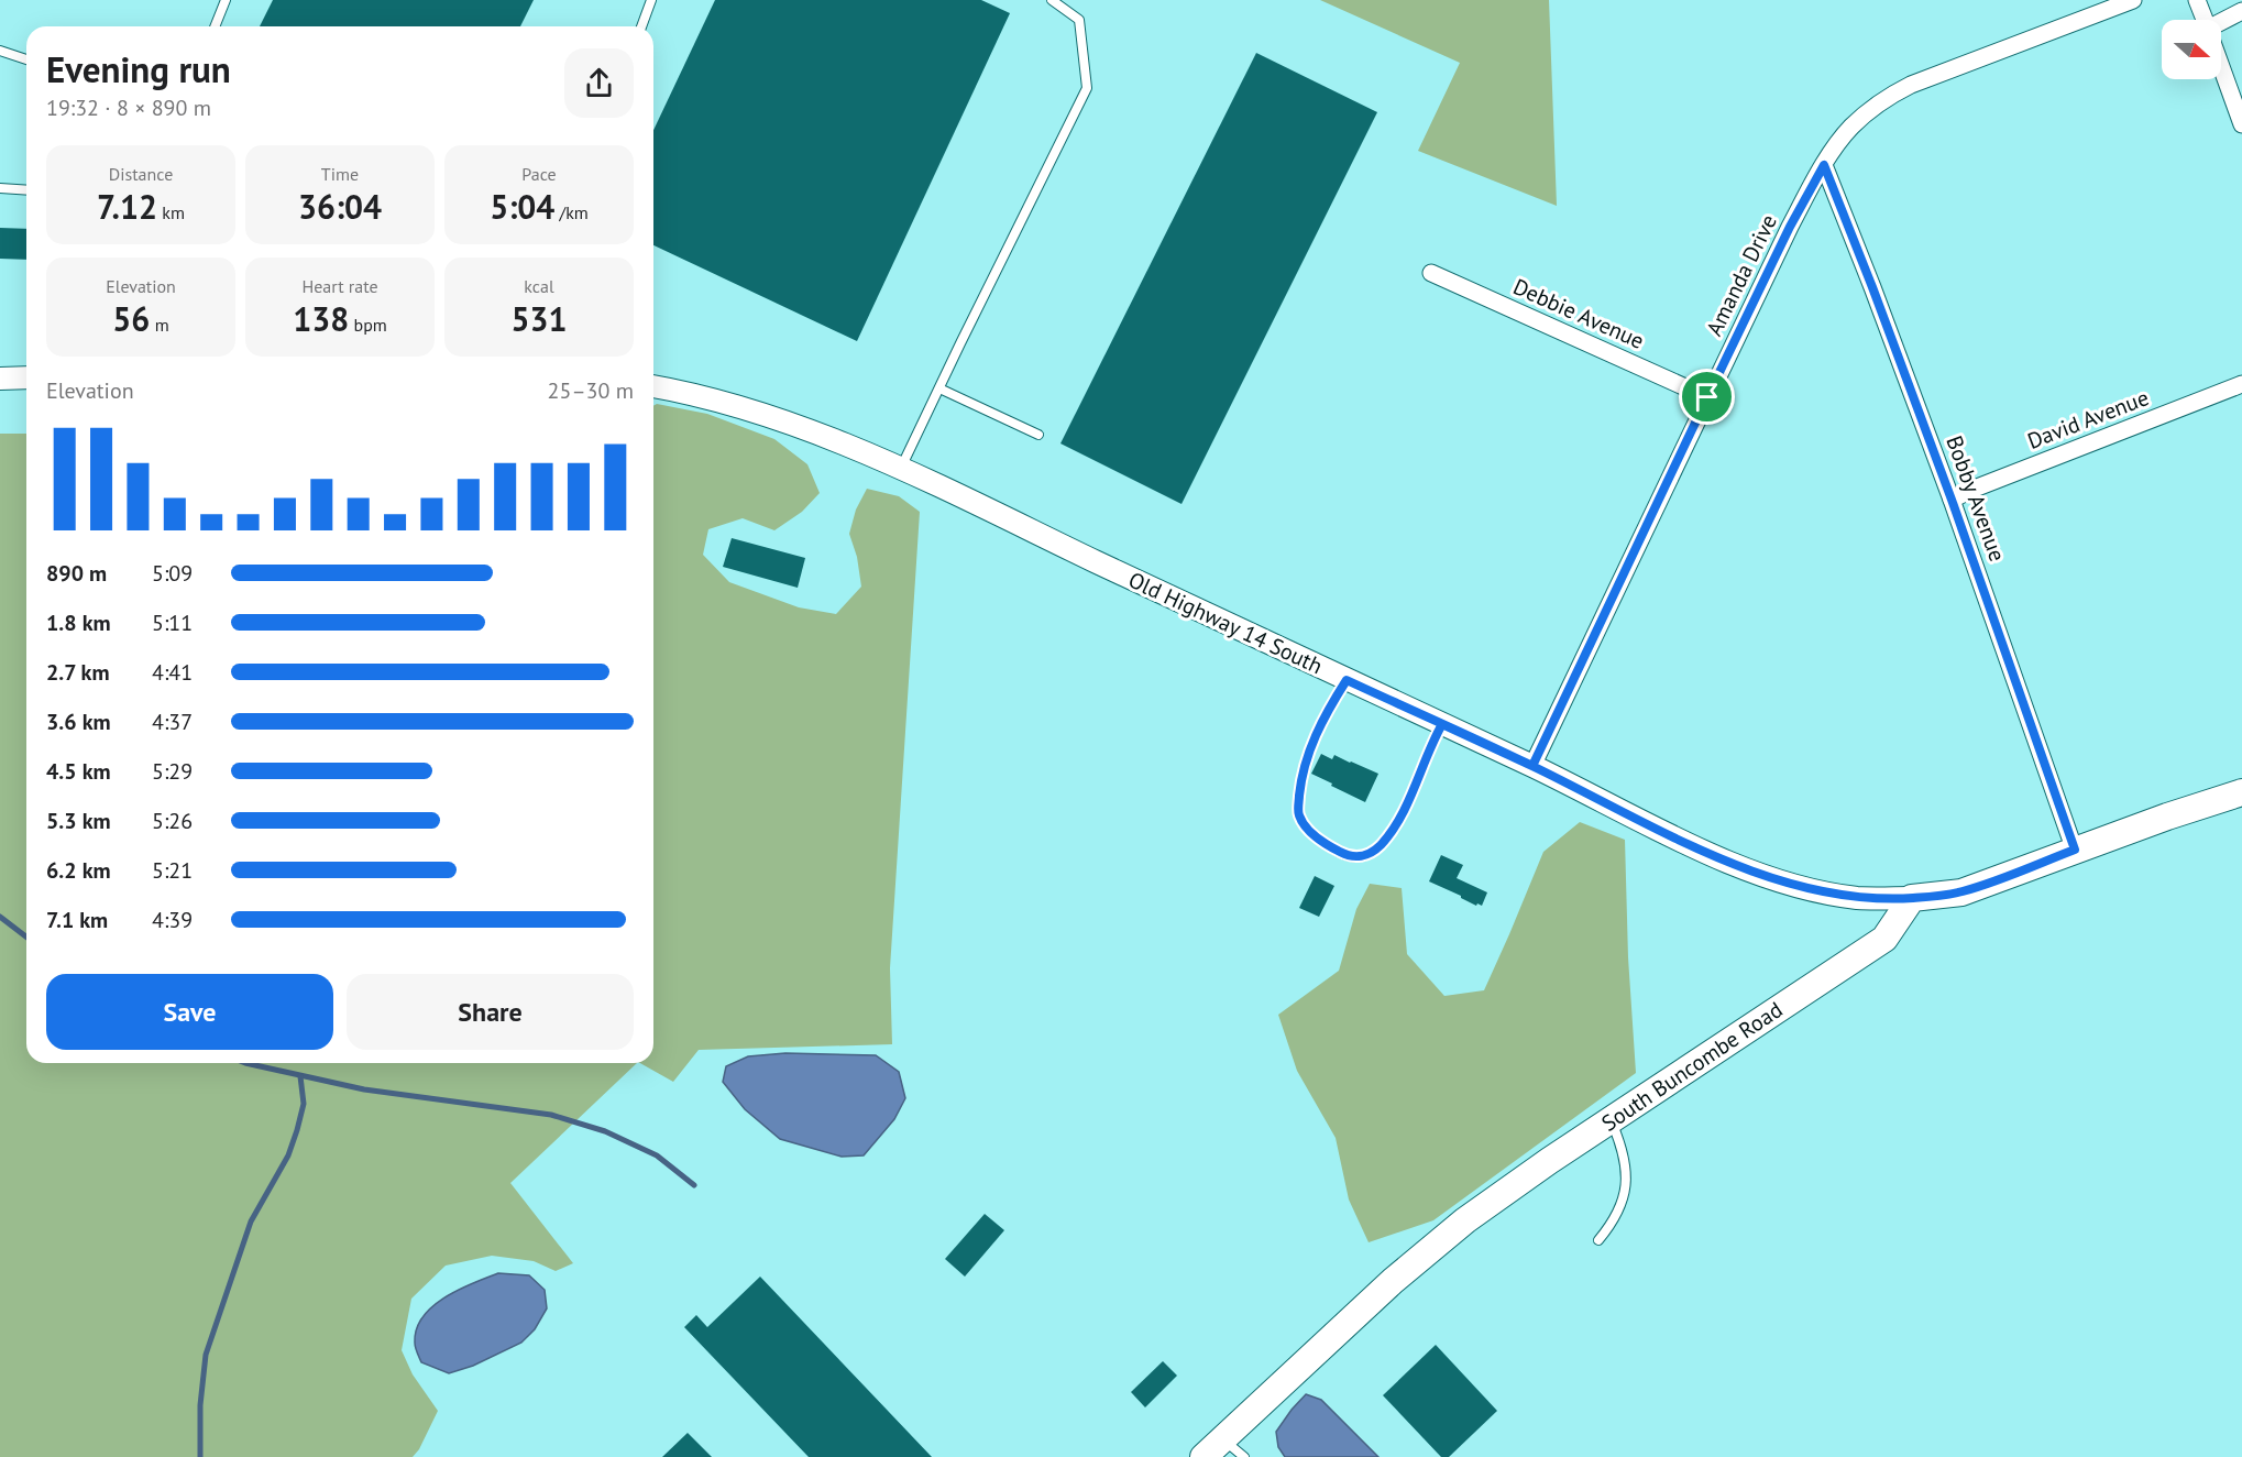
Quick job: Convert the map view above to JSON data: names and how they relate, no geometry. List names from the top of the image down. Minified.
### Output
{"streets":{"main road":["South Buncombe Road"],"street":["Amanda Drive","Debbie Avenue","David Avenue","Bobby Avenue","Old Highway 14 South"]},"crossings":[["Amanda Drive","Debbie Avenue"],["Amanda Drive","Bobby Avenue"],["Amanda Drive","Old Highway 14 South"],["David Avenue","Bobby Avenue"],["Old Highway 14 South","South Buncombe Road"]],"north":"right","page":{"heading":["Evening run","19:32 · 8 × 890 m"],"stats":[["Distance","7.12 km"],["Time","36:04"],["Pace","5:04 /km"],["Elevation","56 m"],["Heart rate","138 bpm"],["kcal","531"]],"chart":["Elevation","25–30 m"],"list":[{"name":"890 m","note":"5:09"},{"name":"1.8 km","note":"5:11"},{"name":"2.7 km","note":"4:41"},{"name":"3.6 km","note":"4:37"},{"name":"4.5 km","note":"5:29"},{"name":"5.3 km","note":"5:26"},{"name":"6.2 km","note":"5:21"},{"name":"7.1 km","note":"4:39"}],"buttons":["Save","Share"]}}
